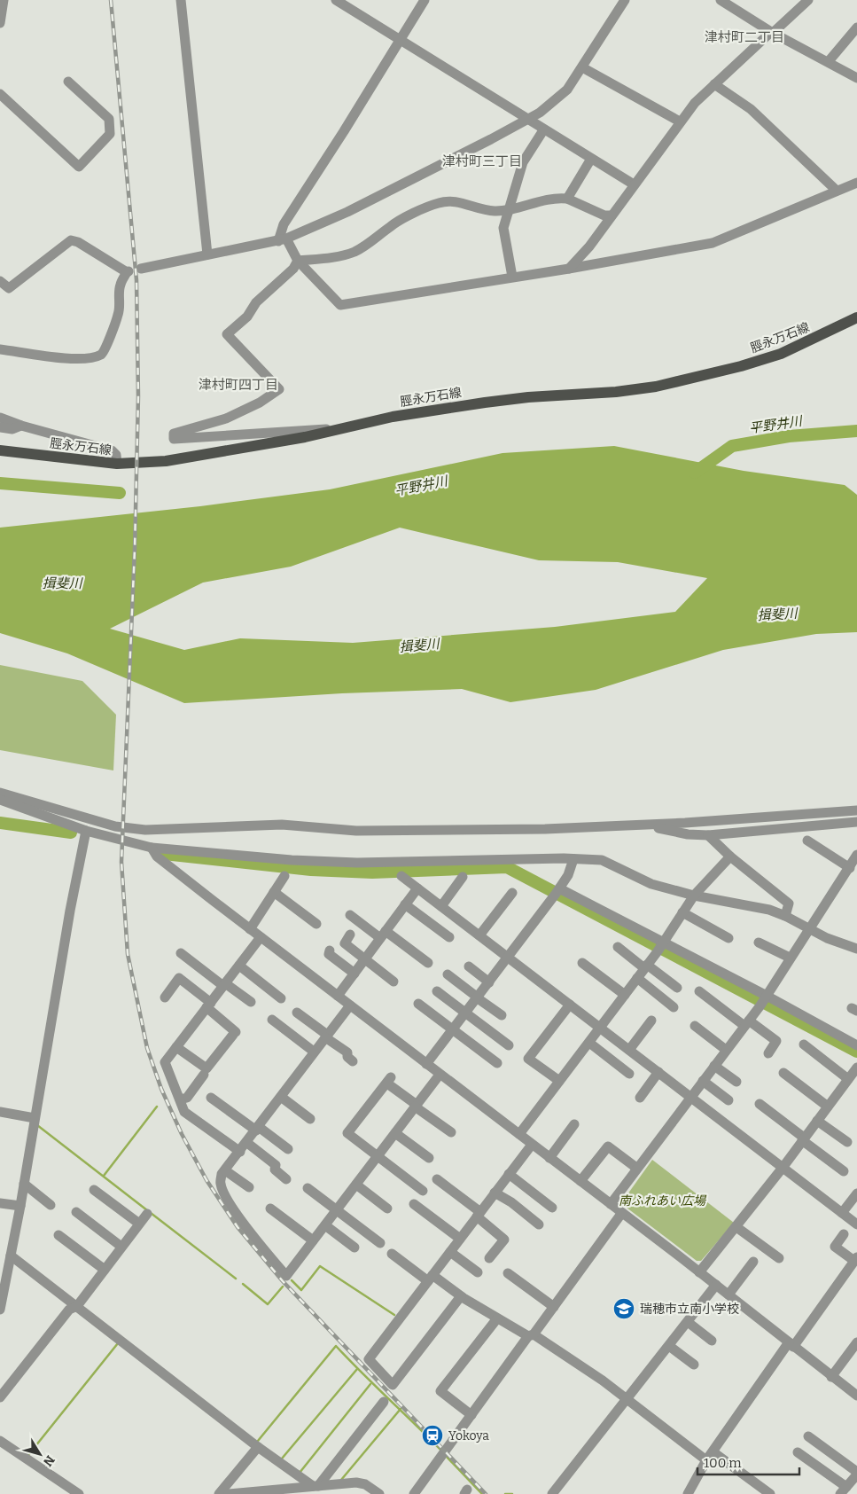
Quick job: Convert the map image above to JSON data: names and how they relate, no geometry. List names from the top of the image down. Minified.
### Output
{"streets":{"main road":["脛永万石線"]},"districts":["津村町二丁目","津村町三丁目","津村町四丁目"],"water":["平野井川","揖斐川"],"parks":["南ふれあい広場"],"places":{"school or university":["瑞穂市立南小学校"],"station":["Yokoya"]},"scale_bar":"100 m","north":"bottom right"}
